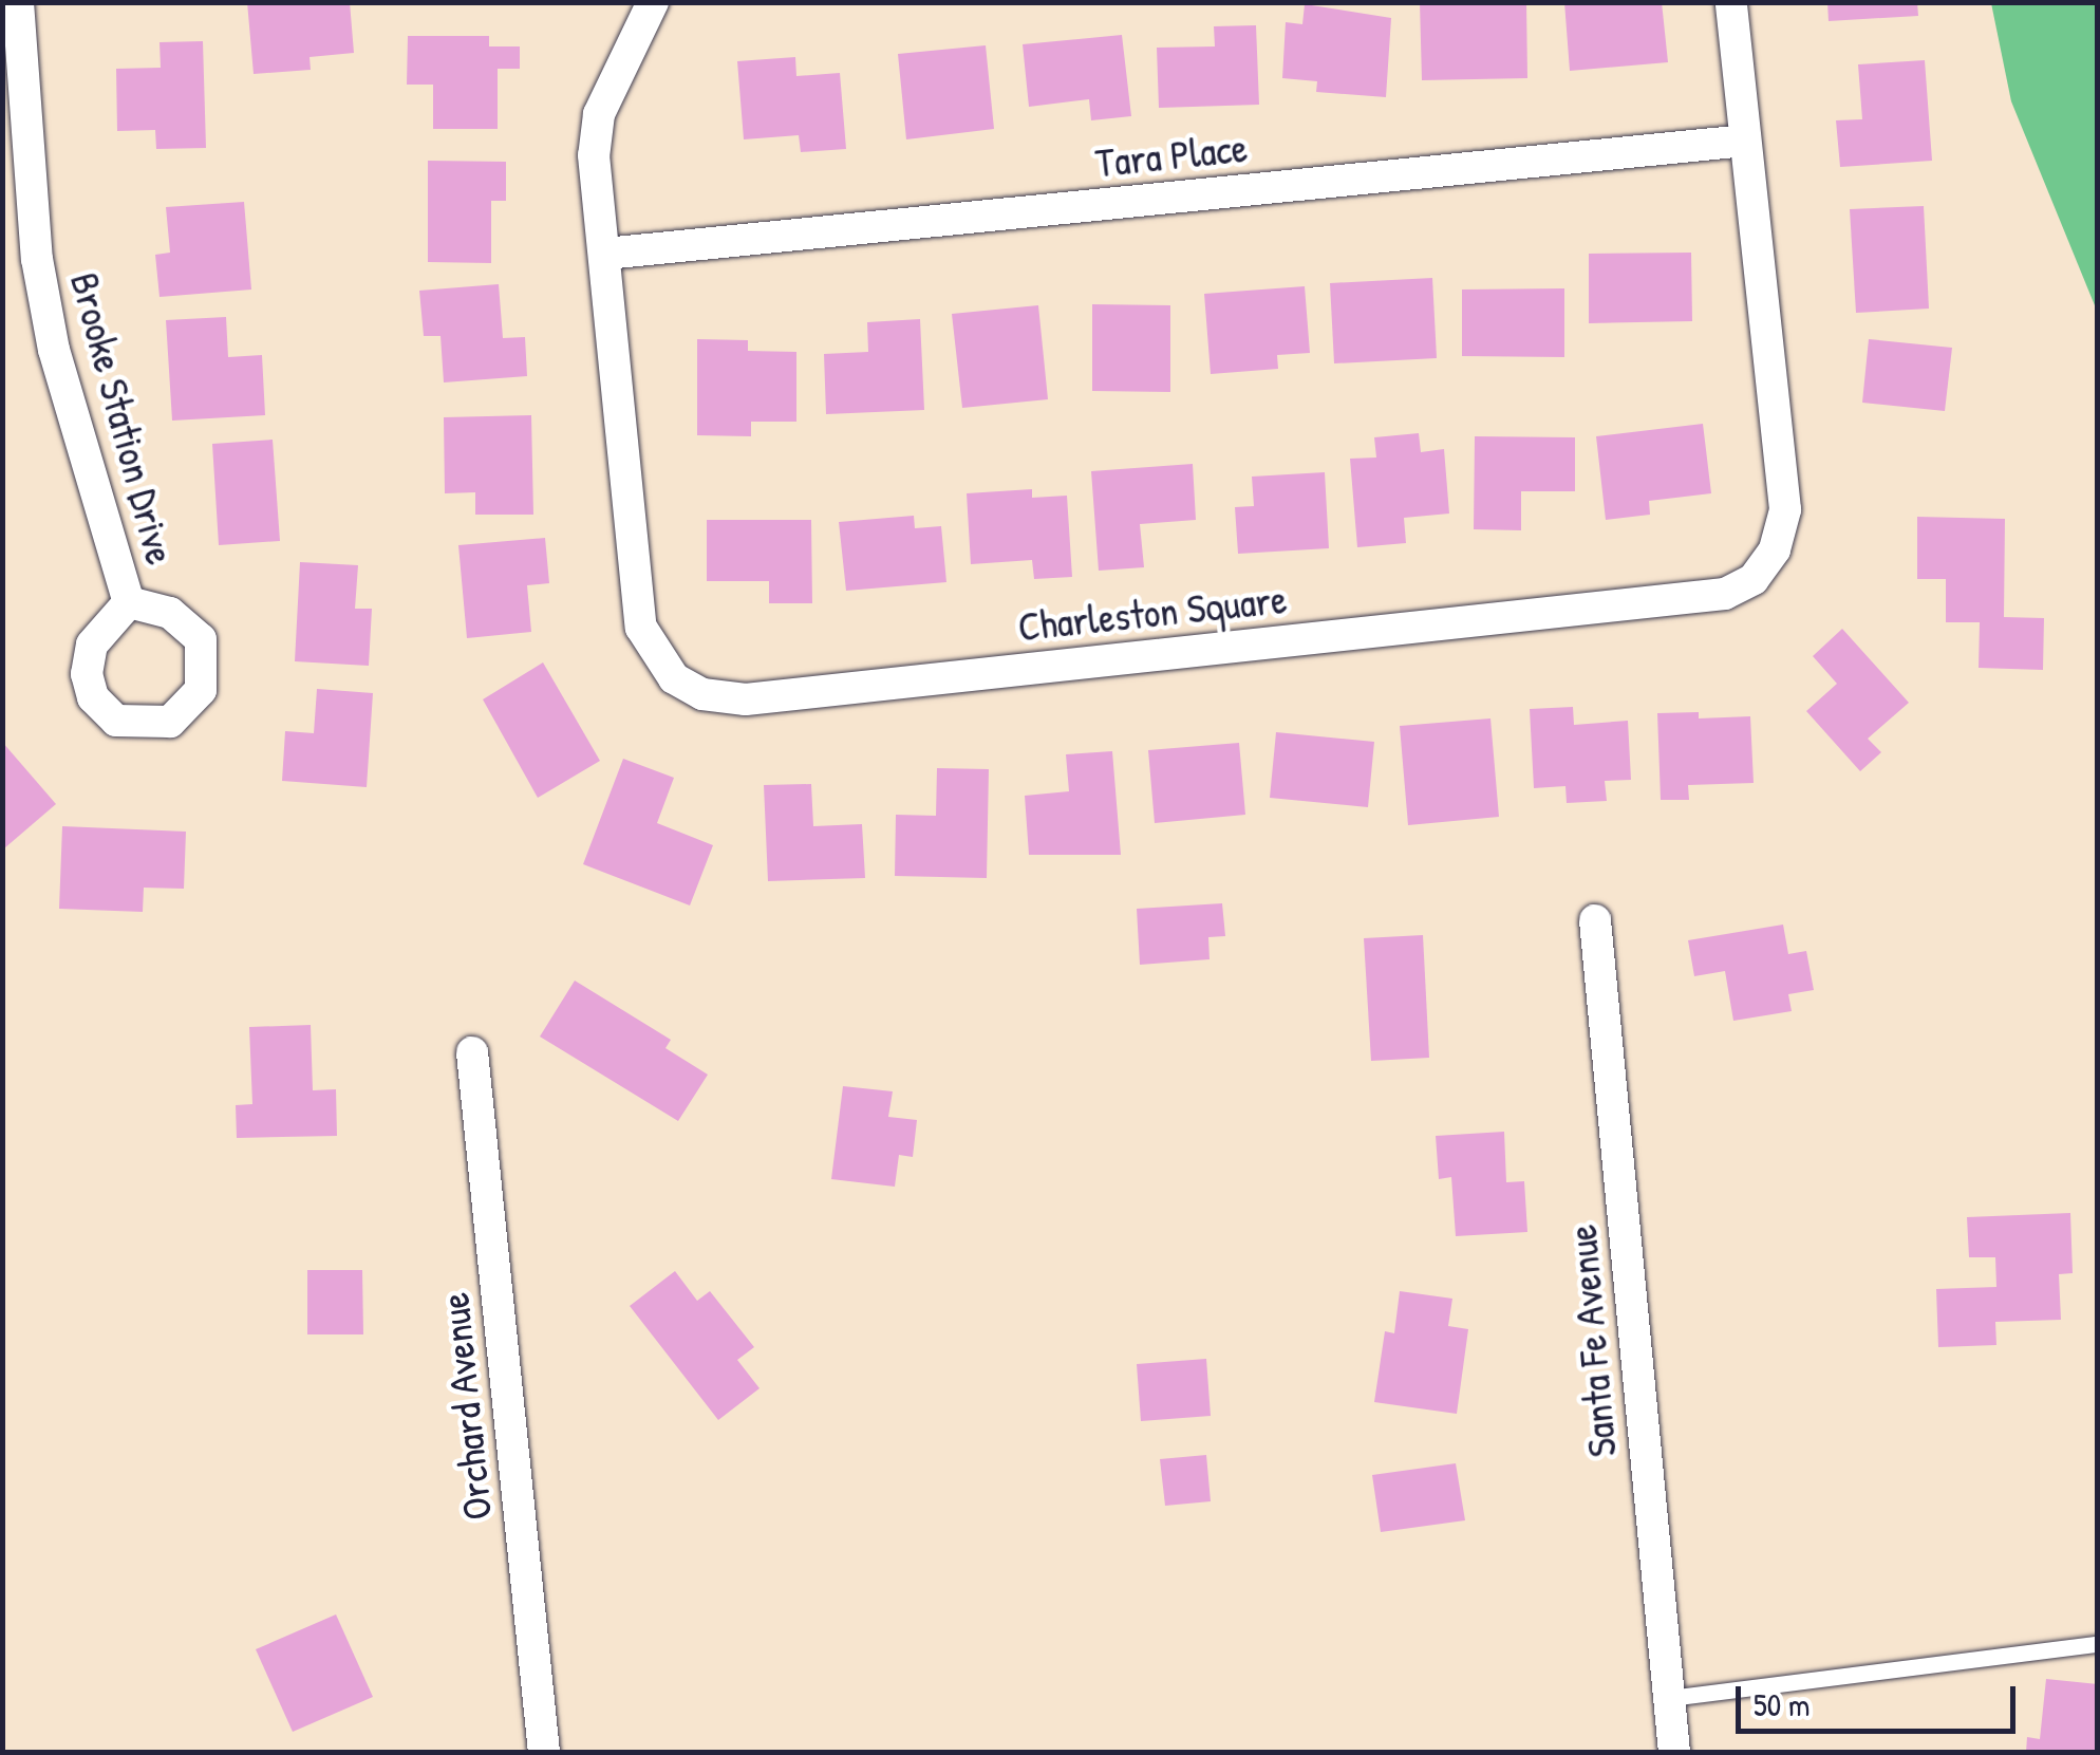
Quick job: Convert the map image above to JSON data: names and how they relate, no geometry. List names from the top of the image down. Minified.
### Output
{"streets":{"street":["Tara Place","Brooke Station Drive","Charleston Square","Santa Fe Avenue","Orchard Avenue"]},"crossings":[["Tara Place","Charleston Square"]],"scale_bar":"50 m"}
